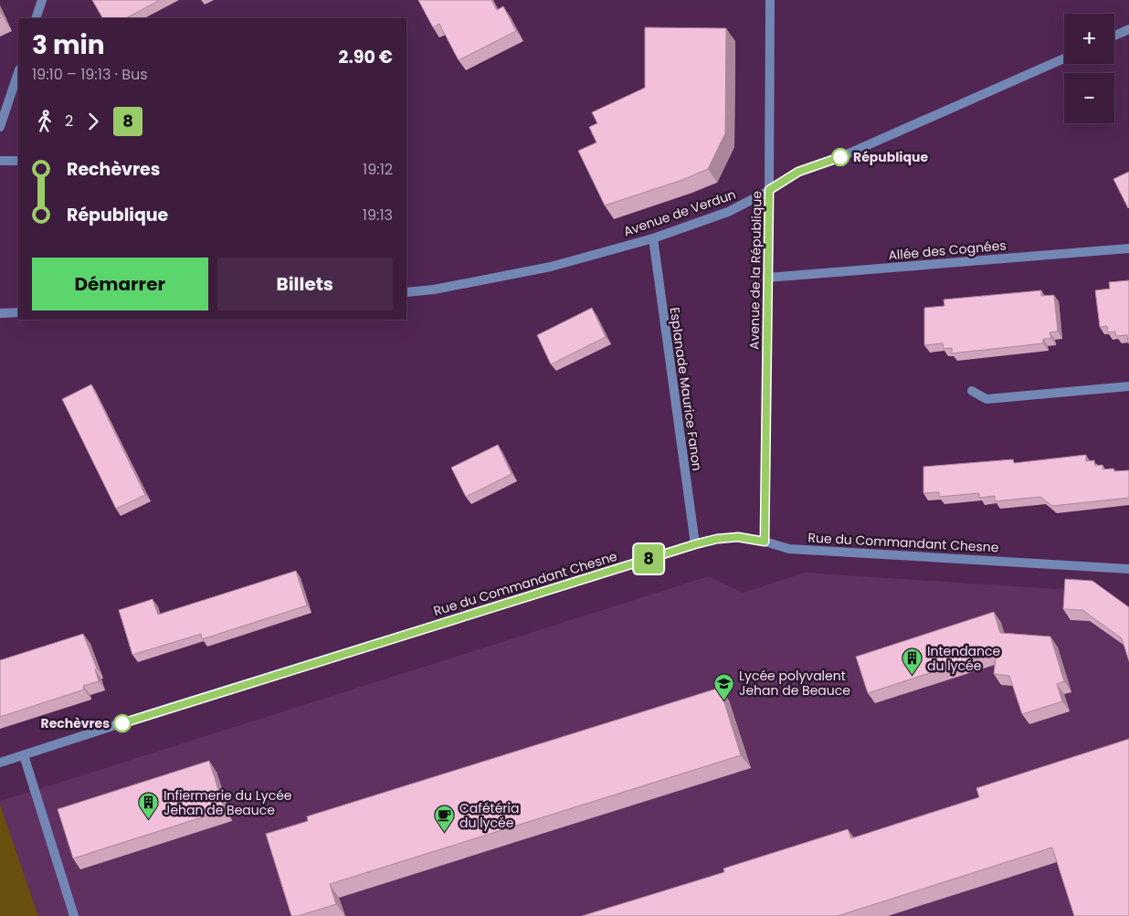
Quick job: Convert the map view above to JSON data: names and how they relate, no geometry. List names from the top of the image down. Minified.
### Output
{"streets":{"street":["Avenue de Verdun","Allée des Cognées","Avenue de la République","Esplanade Maurice Fanon","Rue du Commandant Chesne"]},"crossings":[["Avenue de Verdun","Avenue de la République"],["Avenue de Verdun","Esplanade Maurice Fanon"],["Allée des Cognées","Avenue de la République"],["Avenue de la République","Rue du Commandant Chesne"],["Esplanade Maurice Fanon","Rue du Commandant Chesne"]],"places":{"other":["République","Rechèvres"],"building":["Intendance du lycée","Infiermerie du Lycée Jehan de Beauce"],"school or university":["Lycée polyvalent Jehan de Beauce"],"cafe":["Cafétéria du lycée"]},"lines":["bus line 8"],"page":{"on_map":"8","map_buttons":["+","−"],"heading":["3 min","19:10 – 19:13 · Bus","2.90 €"],"legs":["2","8"],"list":[{"name":"Rechèvres","value":"19:12"},{"name":"République","value":"19:13"}],"buttons":["Démarrer","Billets"]}}
